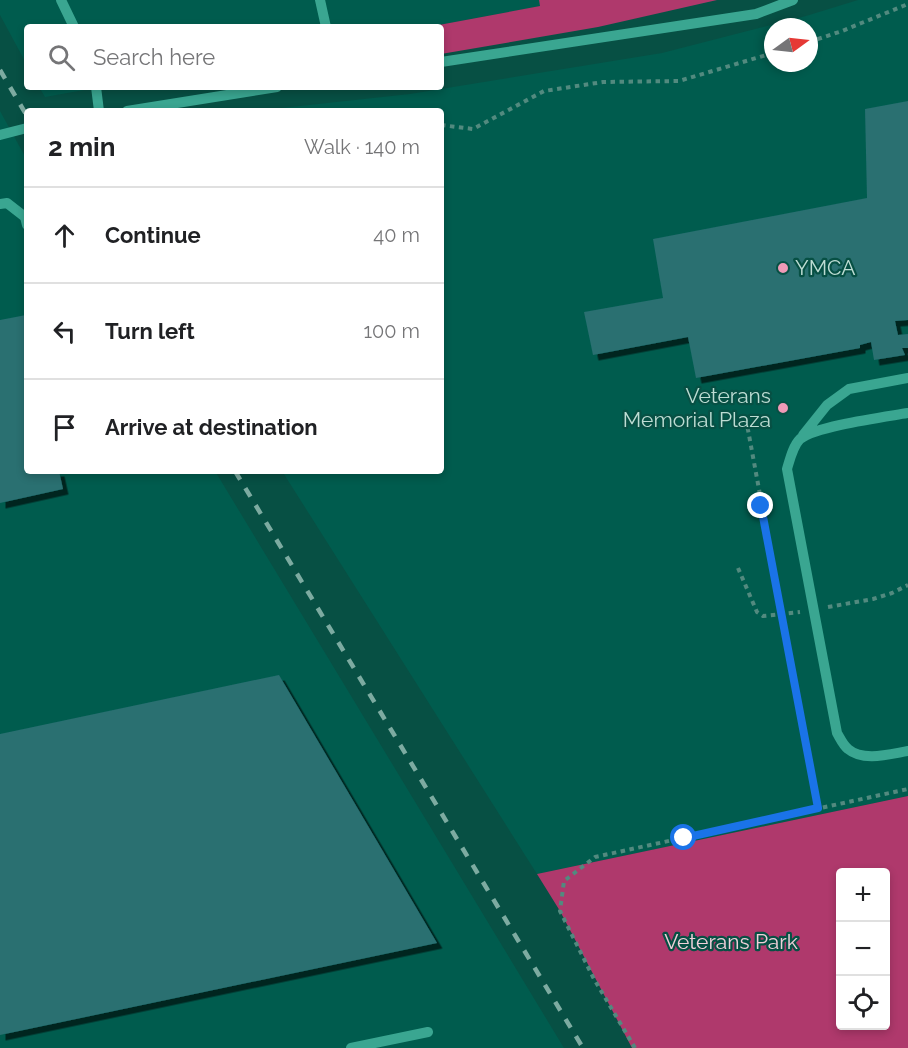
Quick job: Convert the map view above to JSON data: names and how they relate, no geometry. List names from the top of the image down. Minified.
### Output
{"parks":["Veterans Park"],"places":["YMCA","Veterans Memorial Plaza"],"north":"right","page":{"search":"Search here","heading":["2 min","Walk · 140 m"],"list":[["Continue","40 m"],["Turn left","100 m"],"Arrive at destination"],"map_buttons":["+","−"]}}
